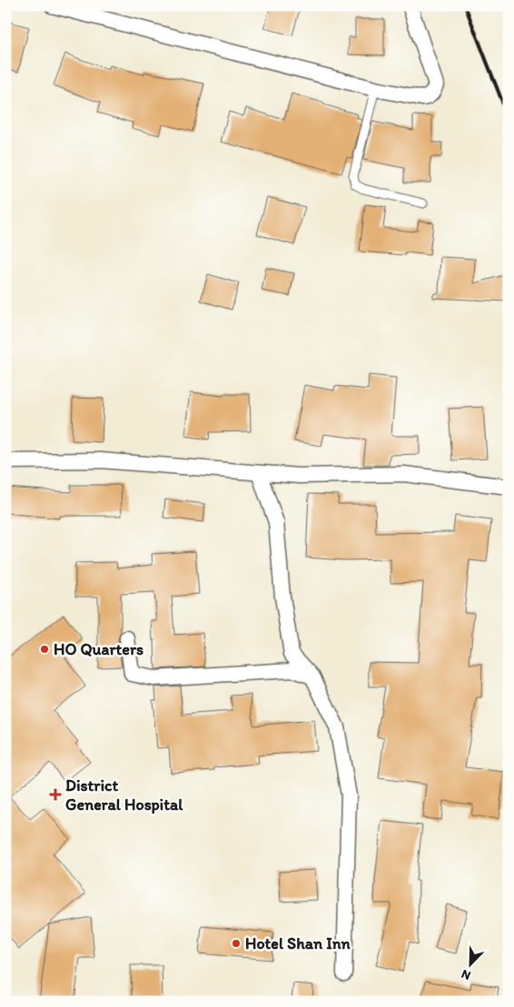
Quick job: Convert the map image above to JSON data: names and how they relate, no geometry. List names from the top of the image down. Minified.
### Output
{"places":{"other":["HO Quarters","Hotel Shan Inn"],"health":["District General Hospital"]},"north":"bottom left"}
